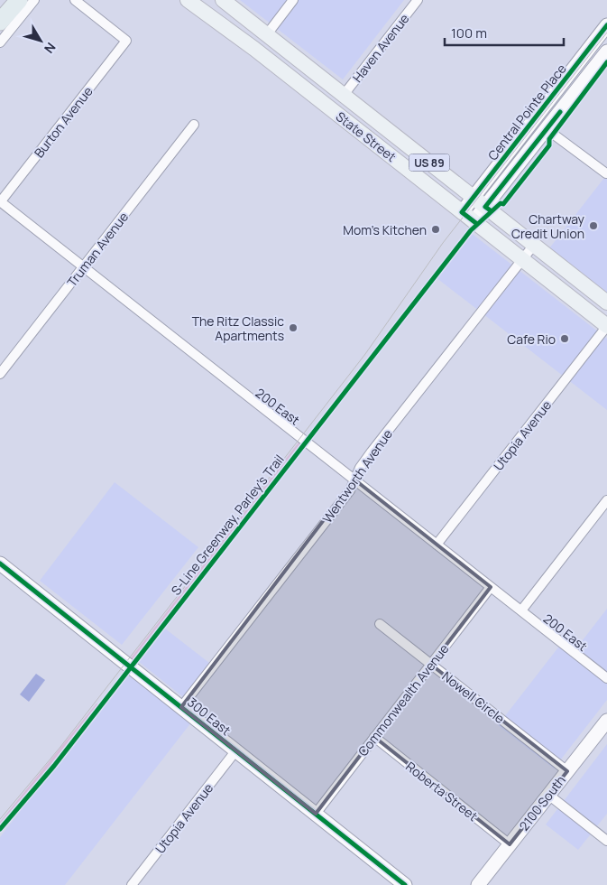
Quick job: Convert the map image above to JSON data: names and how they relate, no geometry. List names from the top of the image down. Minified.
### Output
{"streets":{"main road":["State Street","US 89"],"street":["Haven Avenue","Central Pointe Place","Burton Avenue","Truman Avenue","200 East","Utopia Avenue","Wentworth Avenue","Nowell Circle","Commonwealth Avenue","300 East","Roberta Street","2100 South"],"cycle path":["S-Line Greenway, Parley's Trail"]},"crossings":[["Haven Avenue","State Street"],["Central Pointe Place","State Street"],["Burton Avenue","200 East"],["State Street","Utopia Avenue"],["State Street","Wentworth Avenue"],["Truman Avenue","200 East"],["200 East","Utopia Avenue"],["200 East","Wentworth Avenue"],["200 East","Commonwealth Avenue"],["Utopia Avenue","300 East"],["Wentworth Avenue","300 East"],["Nowell Circle","Commonwealth Avenue"],["Nowell Circle","2100 South"],["Commonwealth Avenue","300 East"],["Commonwealth Avenue","Roberta Street"],["Roberta Street","2100 South"]],"places":["Chartway Credit Union","Mom's Kitchen","The Ritz Classic Apartments","Cafe Rio"],"scale_bar":"100 m","north":"bottom right"}
